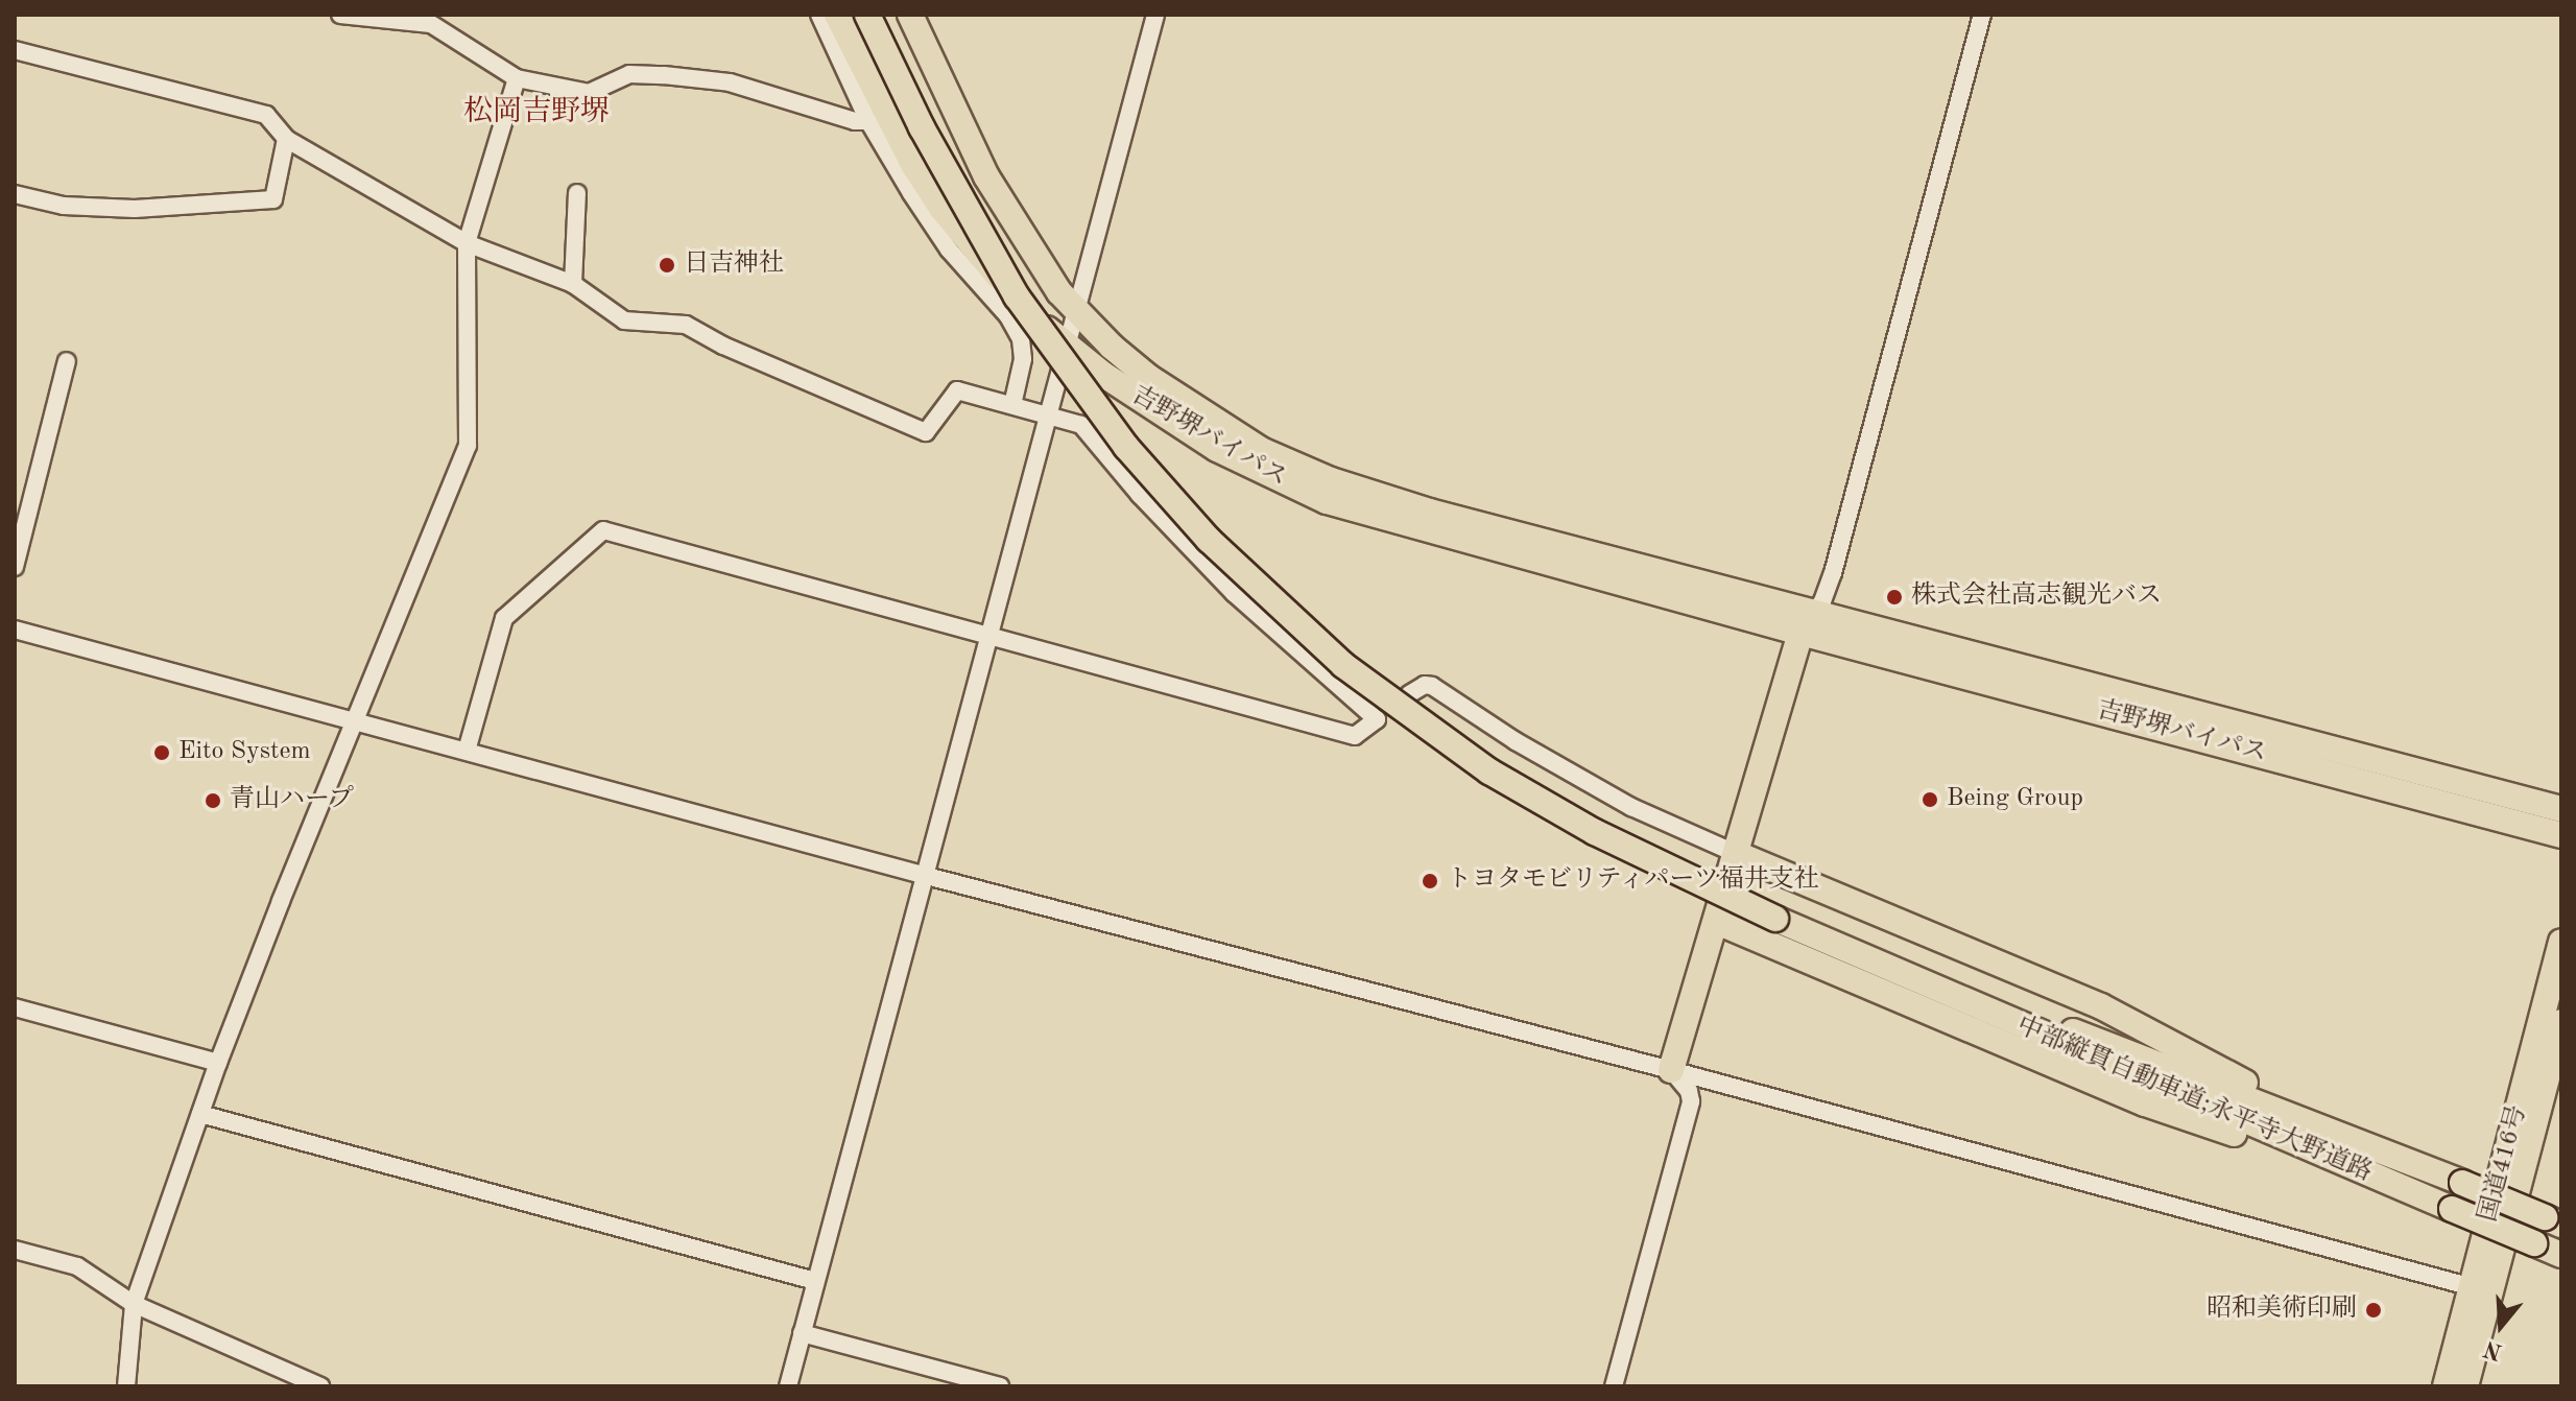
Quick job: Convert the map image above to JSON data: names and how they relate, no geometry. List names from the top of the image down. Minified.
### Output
{"streets":{"highway":["吉野堺バイパス","中部縦貫自動車道;永平寺大野道路","国道416号"]},"districts":["松岡吉野堺"],"places":["日吉神社","株式会社高志観光バス","Eito System","Being Group","青山ハープ","トヨタモビリティパーツ福井支社","昭和美術印刷"],"north":"bottom"}
